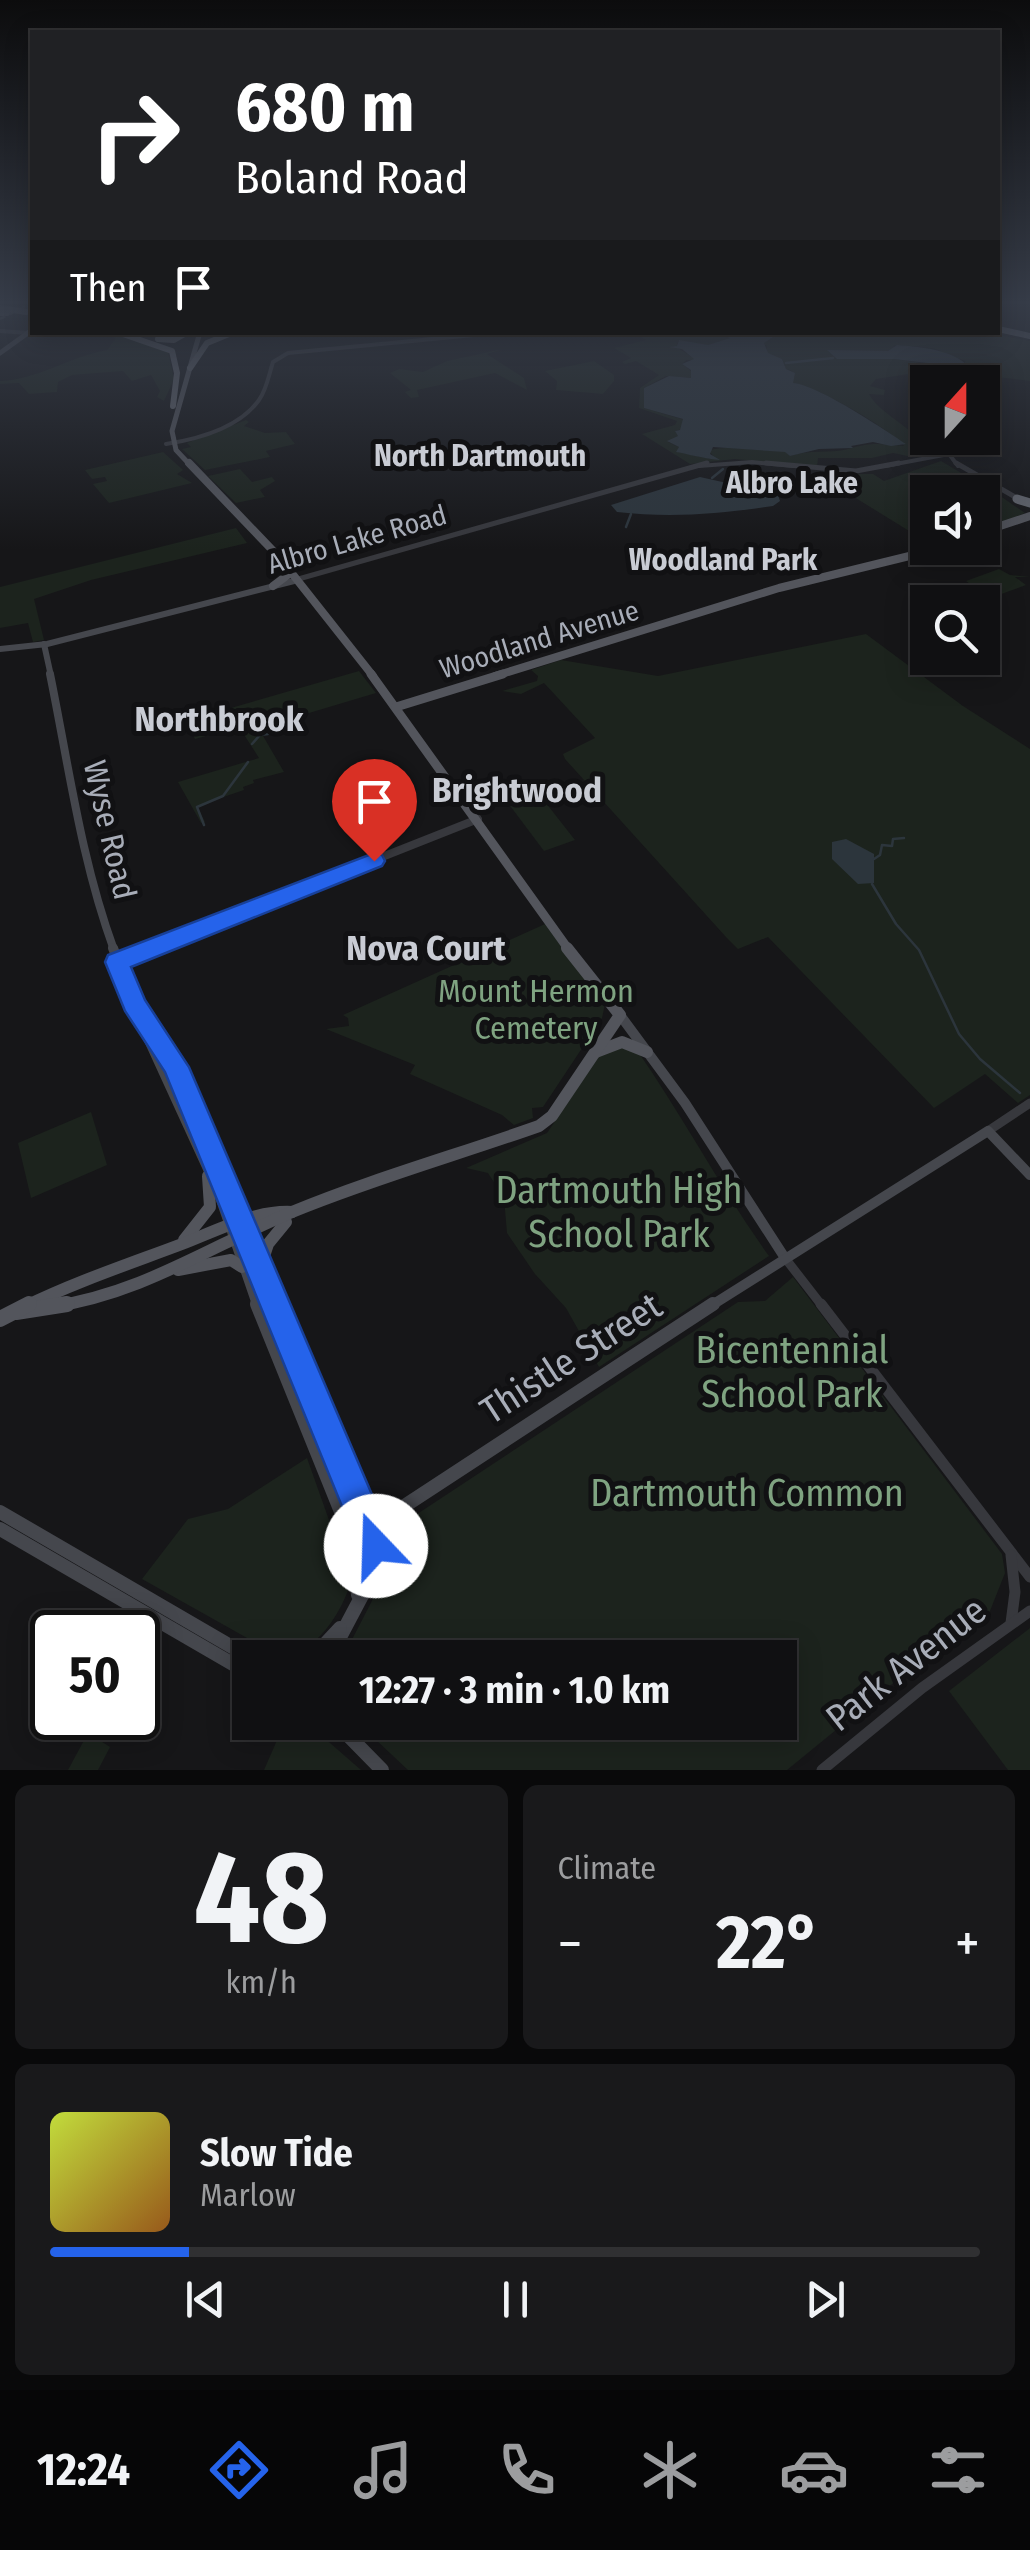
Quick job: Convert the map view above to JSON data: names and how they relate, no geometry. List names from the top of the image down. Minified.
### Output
{"streets":{"main road":["Albro Lake Road","Woodland Avenue","Wyse Road","Thistle Street"],"street":["Park Avenue"]},"crossings":[["Albro Lake Road","Wyse Road"],["Wyse Road","Thistle Street"]],"districts":["North Dartmouth","Albro Lake","Woodland Park","Northbrook","Brightwood","Nova Court"],"parks":["Mount Hermon Cemetery","Dartmouth High School Park","Bicentennial School Park","Dartmouth Common"],"north":"top","page":{"turn":["680 m","Boland Road"],"then":"Then","limit":"50","trip":"12:27 · 3 min · 1.0 km","tile":[["48","km/h"],"Climate"],"heat":["−","22°","+"],"song":["Slow Tide","Marlow"],"tabs":"12:24"}}
